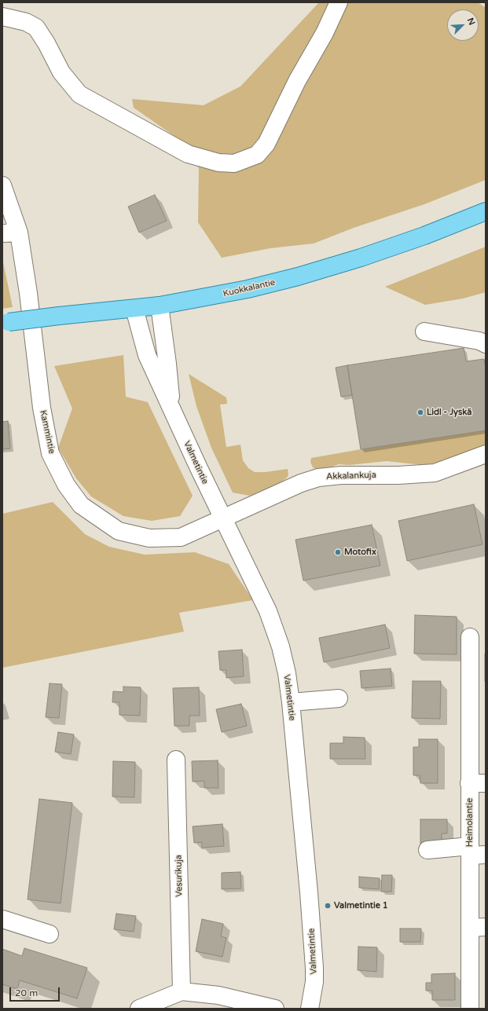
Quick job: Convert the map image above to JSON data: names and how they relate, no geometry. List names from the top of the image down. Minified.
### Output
{"streets":{"main road":["Kuokkalantie"],"street":["Kammintie","Valmetintie","Akkalankuja","Heimolantie","Vesurikuja"]},"crossings":[["Kuokkalantie","Valmetintie"],["Kammintie","Valmetintie"],["Kammintie","Akkalankuja"],["Valmetintie","Akkalankuja"]],"places":["Lidl - Jyskä","Motofix","Valmetintie 1"],"scale_bar":"20 m","north":"top right"}
